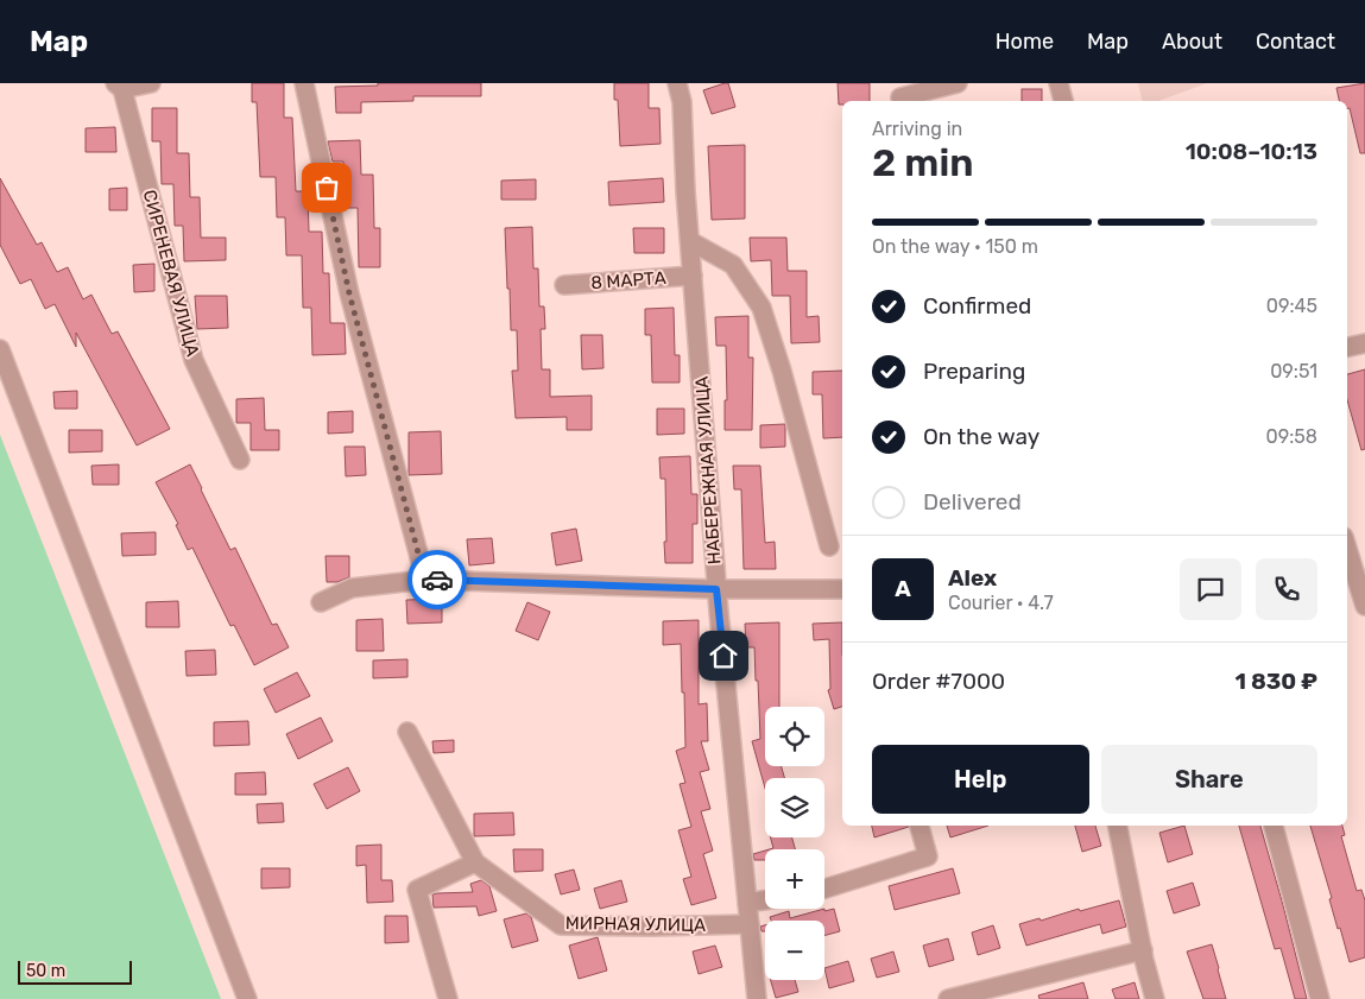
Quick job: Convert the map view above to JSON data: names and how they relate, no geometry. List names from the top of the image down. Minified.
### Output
{"streets":{"street":["СИРЕНЕВАЯ УЛИЦА","8 МАРТА","НАБЕРЕЖНАЯ УЛИЦА","МИРНАЯ УЛИЦА"]},"crossings":[["8 МАРТА","НАБЕРЕЖНАЯ УЛИЦА"],["НАБЕРЕЖНАЯ УЛИЦА","МИРНАЯ УЛИЦА"]],"scale_bar":"50 m","page":{"header":"Map","nav":["Home","Map","About","Contact"],"heading":["2 min","Arriving in","10:08–10:13"],"panel":["Alex","Courier · 4.7","Order #7000","1 830 ₽"],"bar":"On the way · 150 m","list":[["Confirmed","09:45"],["Preparing","09:51"],["On the way","09:58"],"Delivered"],"round":"A","map_buttons":["+","−"],"buttons":["Help","Share"],"scale":"50 m"}}
